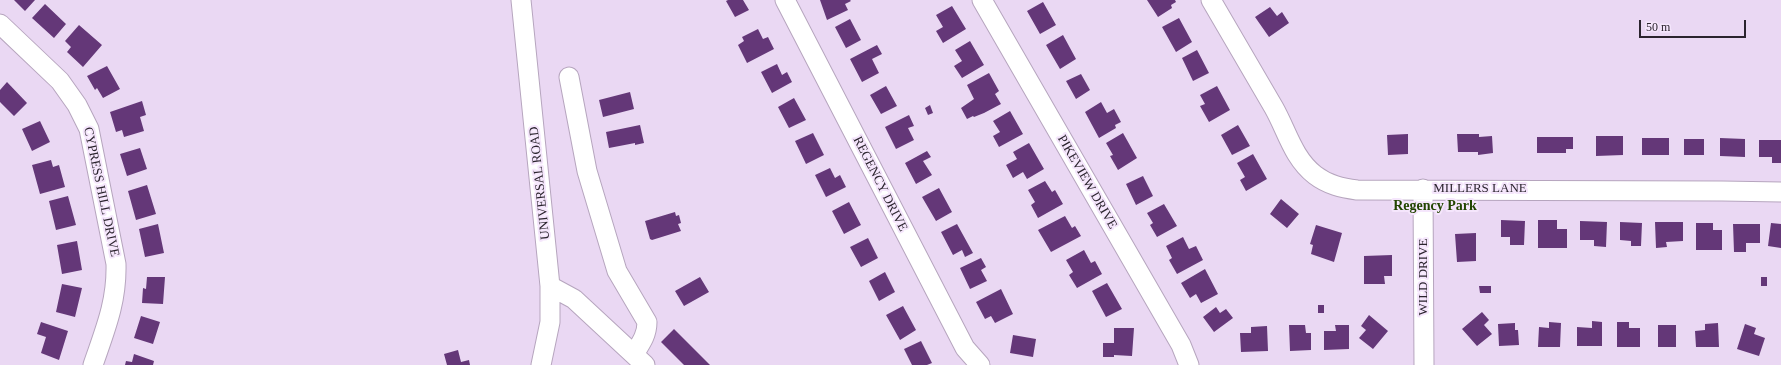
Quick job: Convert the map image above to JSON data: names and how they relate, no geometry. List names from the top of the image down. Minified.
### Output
{"streets":{"street":["PIKEVIEW DRIVE","UNIVERSAL ROAD","REGENCY DRIVE","MILLERS LANE","CYPRESS HILL DRIVE","WILD DRIVE"]},"crossings":[["MILLERS LANE","WILD DRIVE"]],"districts":["Regency Park"],"scale_bar":"50 m"}
